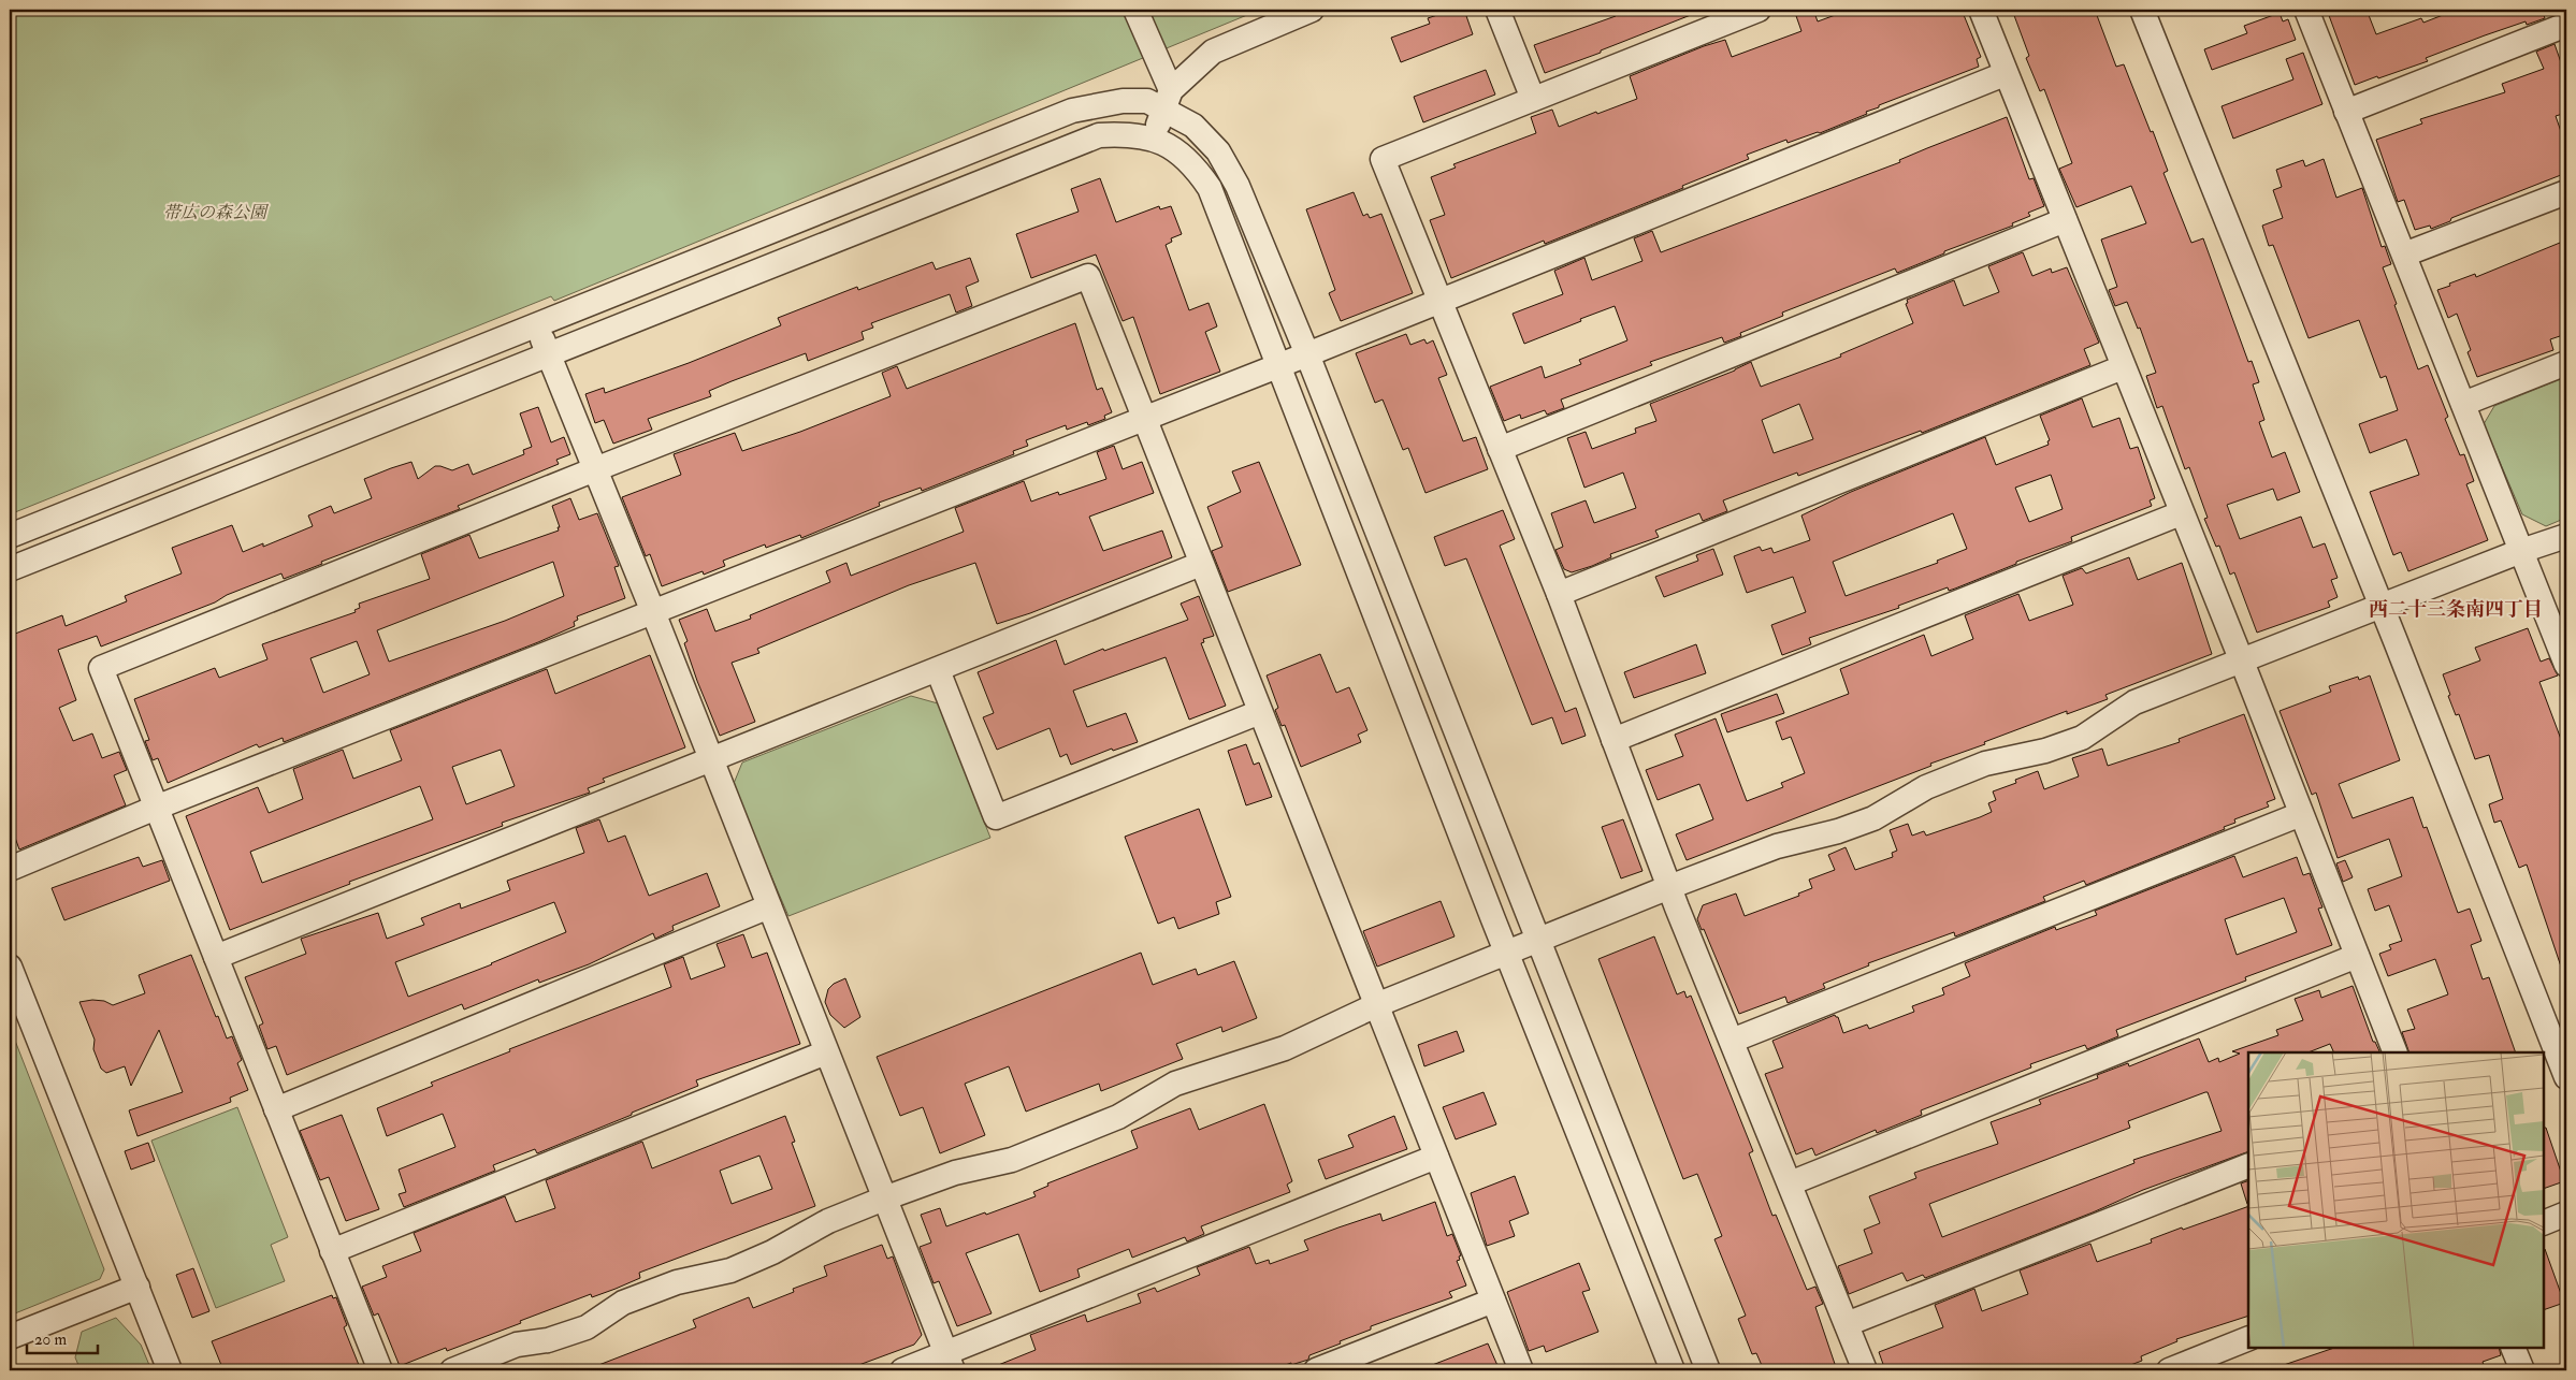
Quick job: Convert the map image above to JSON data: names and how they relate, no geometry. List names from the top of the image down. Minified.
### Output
{"districts":["西二十三条南四丁目"],"parks":["帯広の森公園"],"scale_bar":"20 m"}
